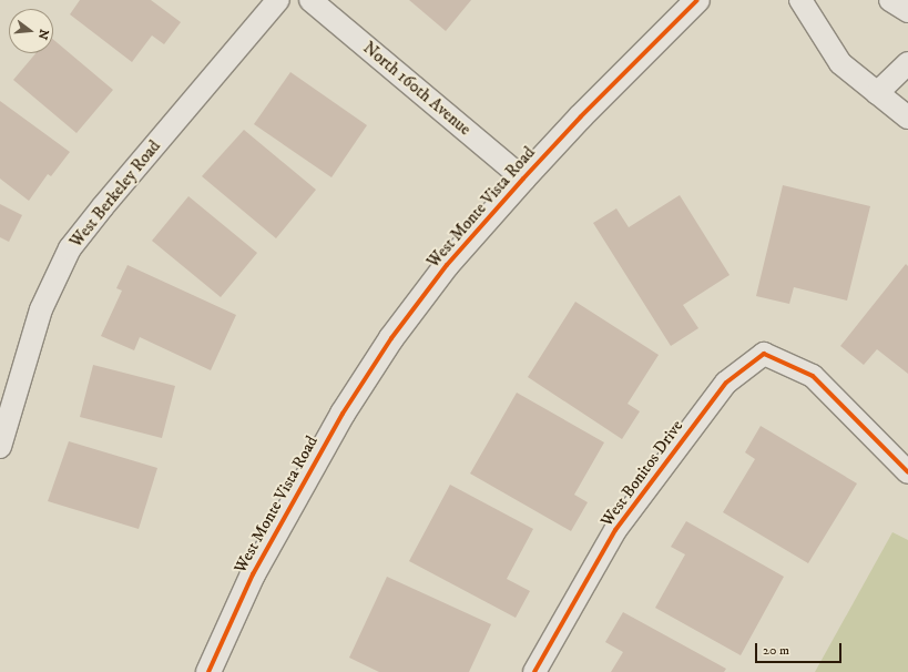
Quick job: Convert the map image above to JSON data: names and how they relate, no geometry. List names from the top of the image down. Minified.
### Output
{"streets":{"street":["North 160th Avenue","West Berkeley Road","West Monte Vista Road","West Bonitos Drive"]},"crossings":[["North 160th Avenue","West Monte Vista Road"]],"scale_bar":"20 m","north":"right"}
